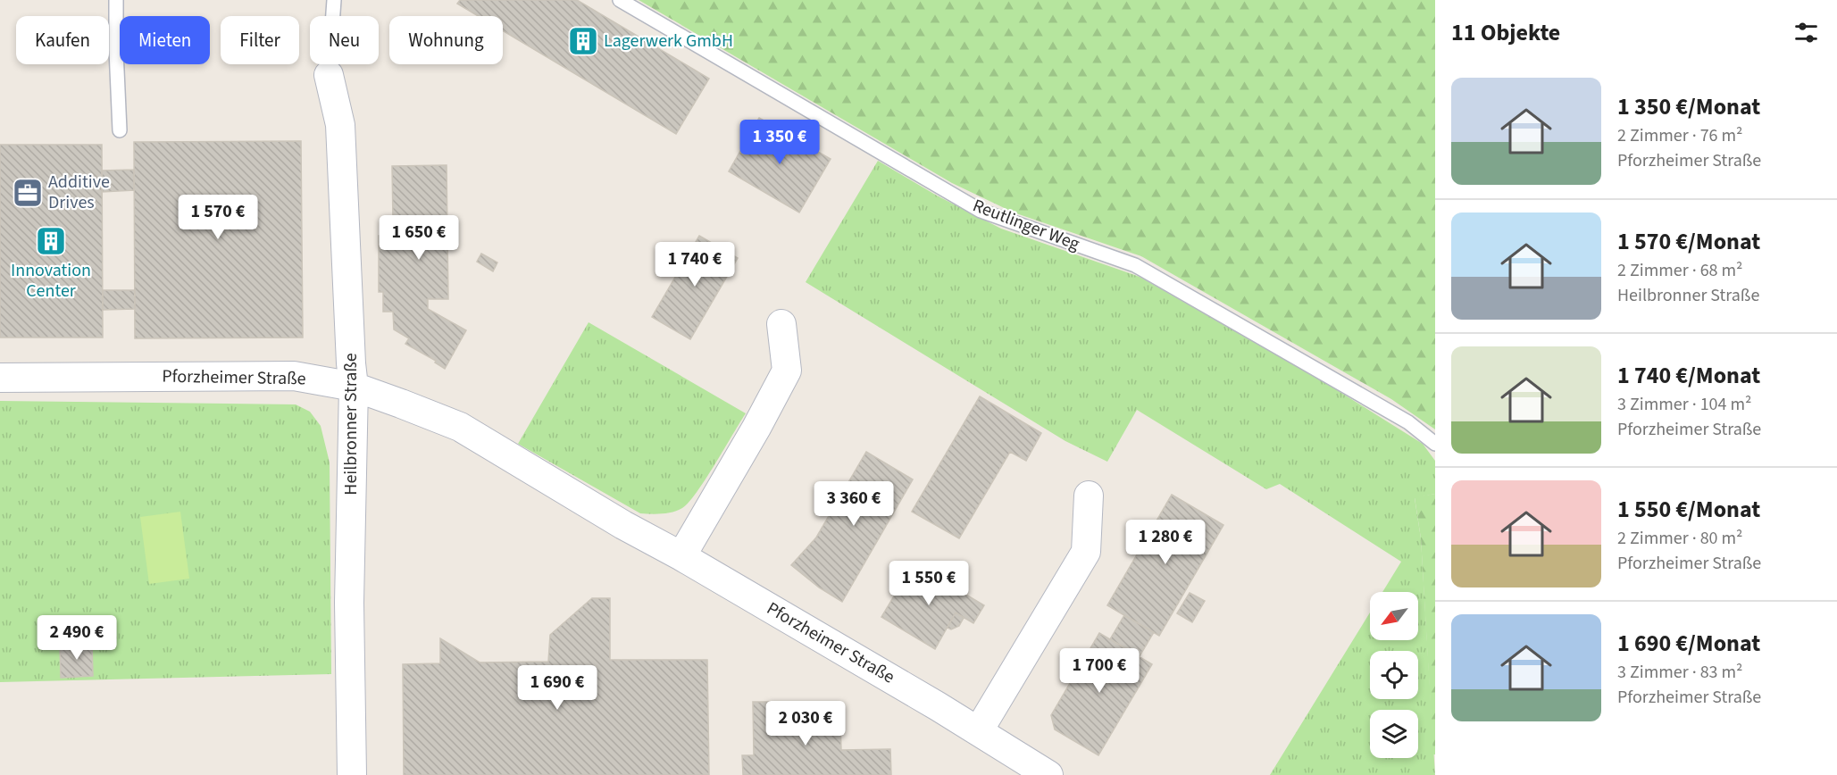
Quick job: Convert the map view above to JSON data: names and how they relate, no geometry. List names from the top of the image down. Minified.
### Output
{"streets":{"street":["Pforzheimer Straße","Heilbronner Straße"],"lane":["Reutlinger Weg"]},"crossings":[["Pforzheimer Straße","Heilbronner Straße"]],"places":{"building":["Lagerwerk GmbH","Innovation Center"],"office":["Additive Drives"]},"north":"bottom left","page":{"heading":"11 Objekte","chip":["Kaufen","Mieten","Filter","Neu","Wohnung"],"list":[{"name":"1 350 €/Monat","note":"2 Zimmer · 76 m² · Pforzheimer Straße"},{"name":"1 570 €/Monat","note":"2 Zimmer · 68 m² · Heilbronner Straße"},{"name":"1 740 €/Monat","note":"3 Zimmer · 104 m² · Pforzheimer Straße"},{"name":"1 550 €/Monat","note":"2 Zimmer · 80 m² · Pforzheimer Straße"},{"name":"1 690 €/Monat","note":"3 Zimmer · 83 m² · Pforzheimer Straße"}],"price":["1 350 €","1 570 €","1 650 €","1 740 €","3 360 €","1 280 €","1 550 €","2 490 €","1 700 €","1 690 €","2 030 €"]}}
